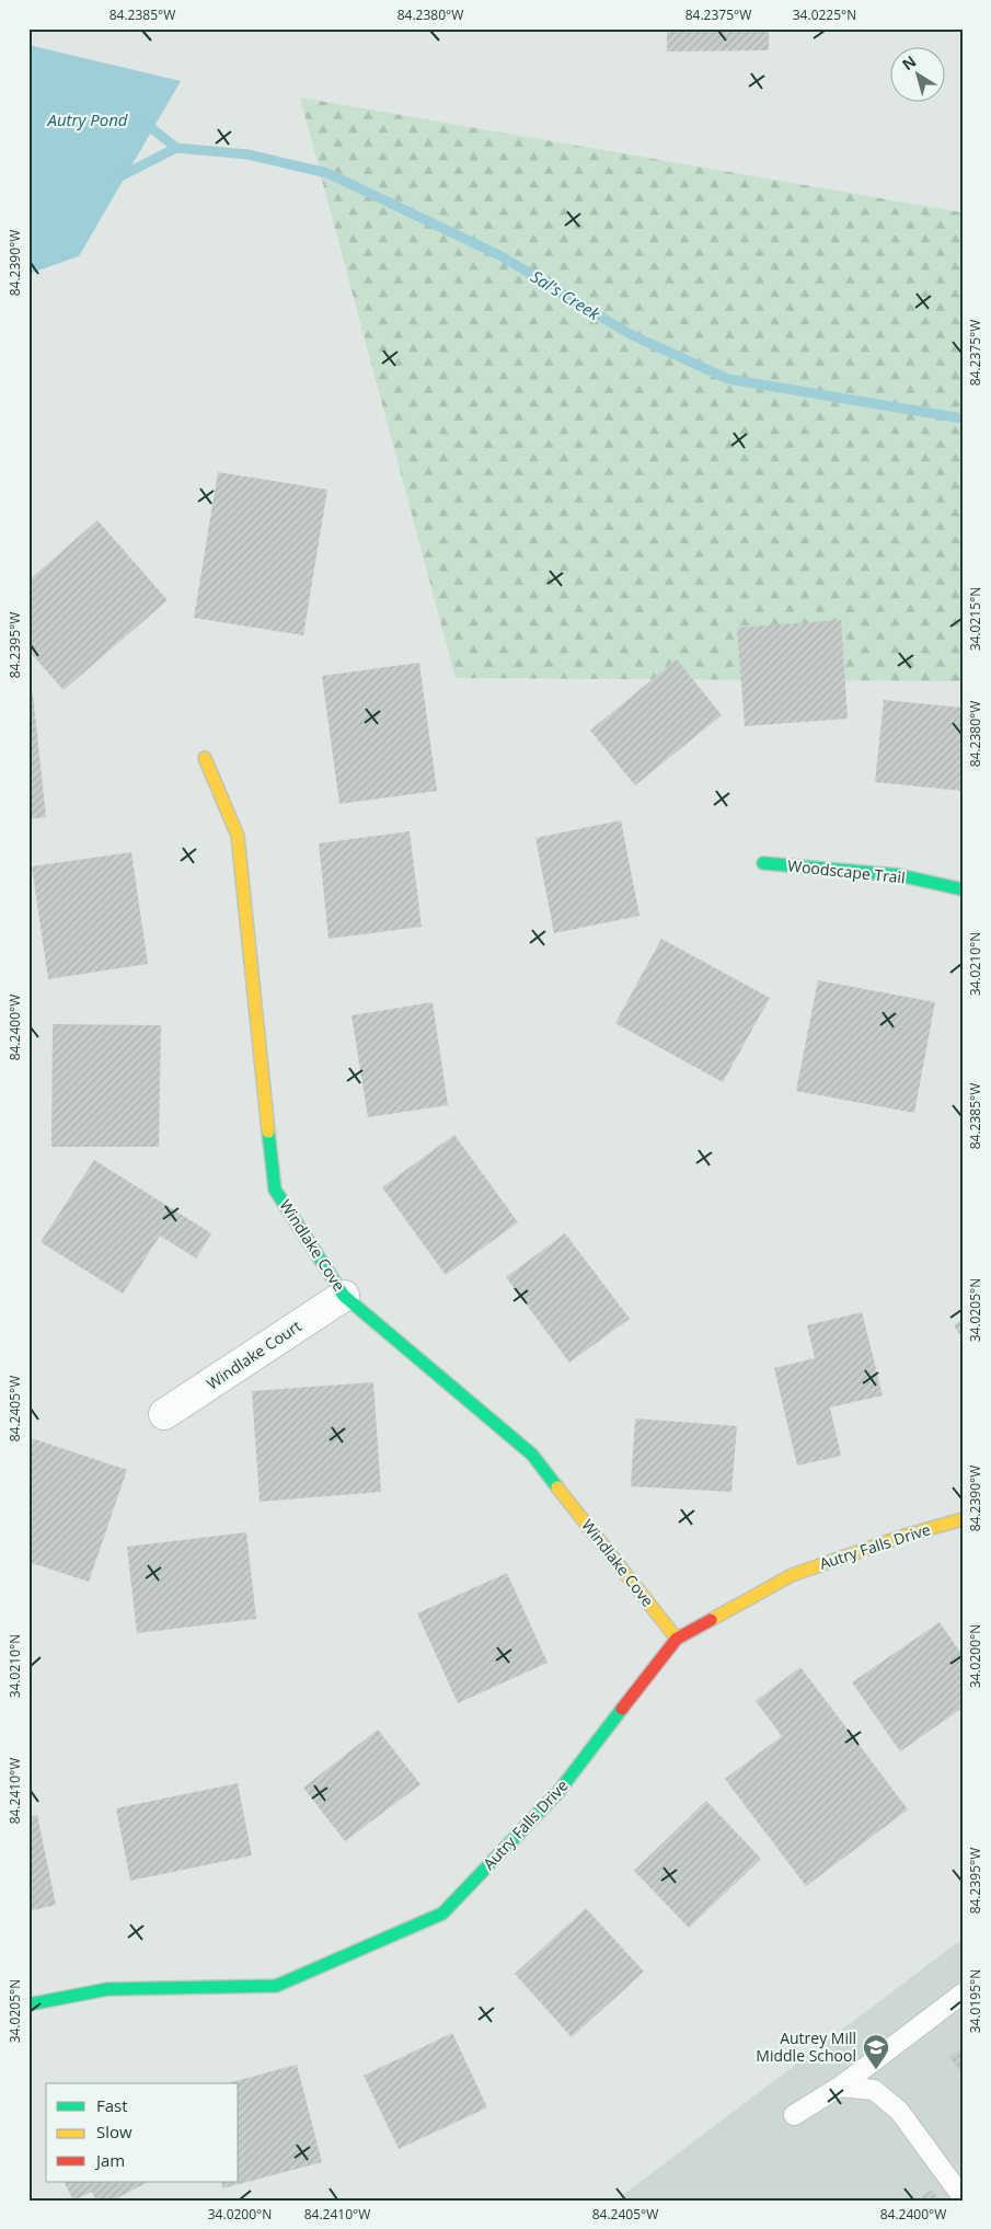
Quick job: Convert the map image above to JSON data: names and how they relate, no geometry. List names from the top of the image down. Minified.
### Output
{"streets":{"street":["Woodscape Trail","Windlake Cove","Windlake Court","Autry Falls Drive"]},"crossings":[["Windlake Cove","Windlake Court"],["Windlake Cove","Autry Falls Drive"]],"water":["Autry Pond","Sal's Creek"],"places":{"school or university":["Autrey Mill Middle School"]},"legend":["Fast","Slow","Jam"],"north":"top left","coordinates":["84.2385°W","84.2380°W","84.2375°W","34.0225°N","84.2390°W","34.0215°N","84.2395°W","34.0210°N","84.2400°W","34.0205°N","84.2405°W","34.0200°N","84.2410°W","34.0195°N"]}
